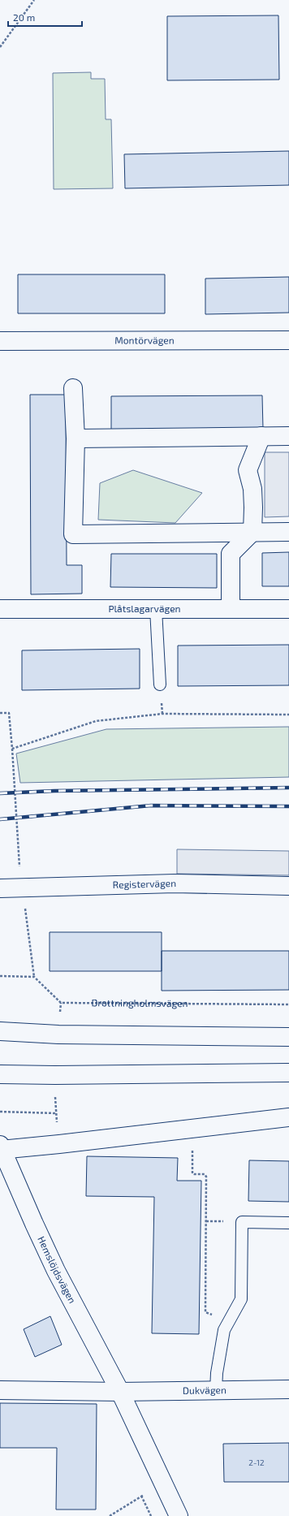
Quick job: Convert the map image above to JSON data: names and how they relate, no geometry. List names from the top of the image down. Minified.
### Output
{"streets":{"street":["Montörvägen","Plåtslagarvägen","Registervägen","Hemslöjdsvägen","Dukvägen"],"path":["Drottningholmsvägen"]},"crossings":[["Hemslöjdsvägen","Dukvägen"]],"house_numbers":["2-12"],"scale_bar":"20 m"}
